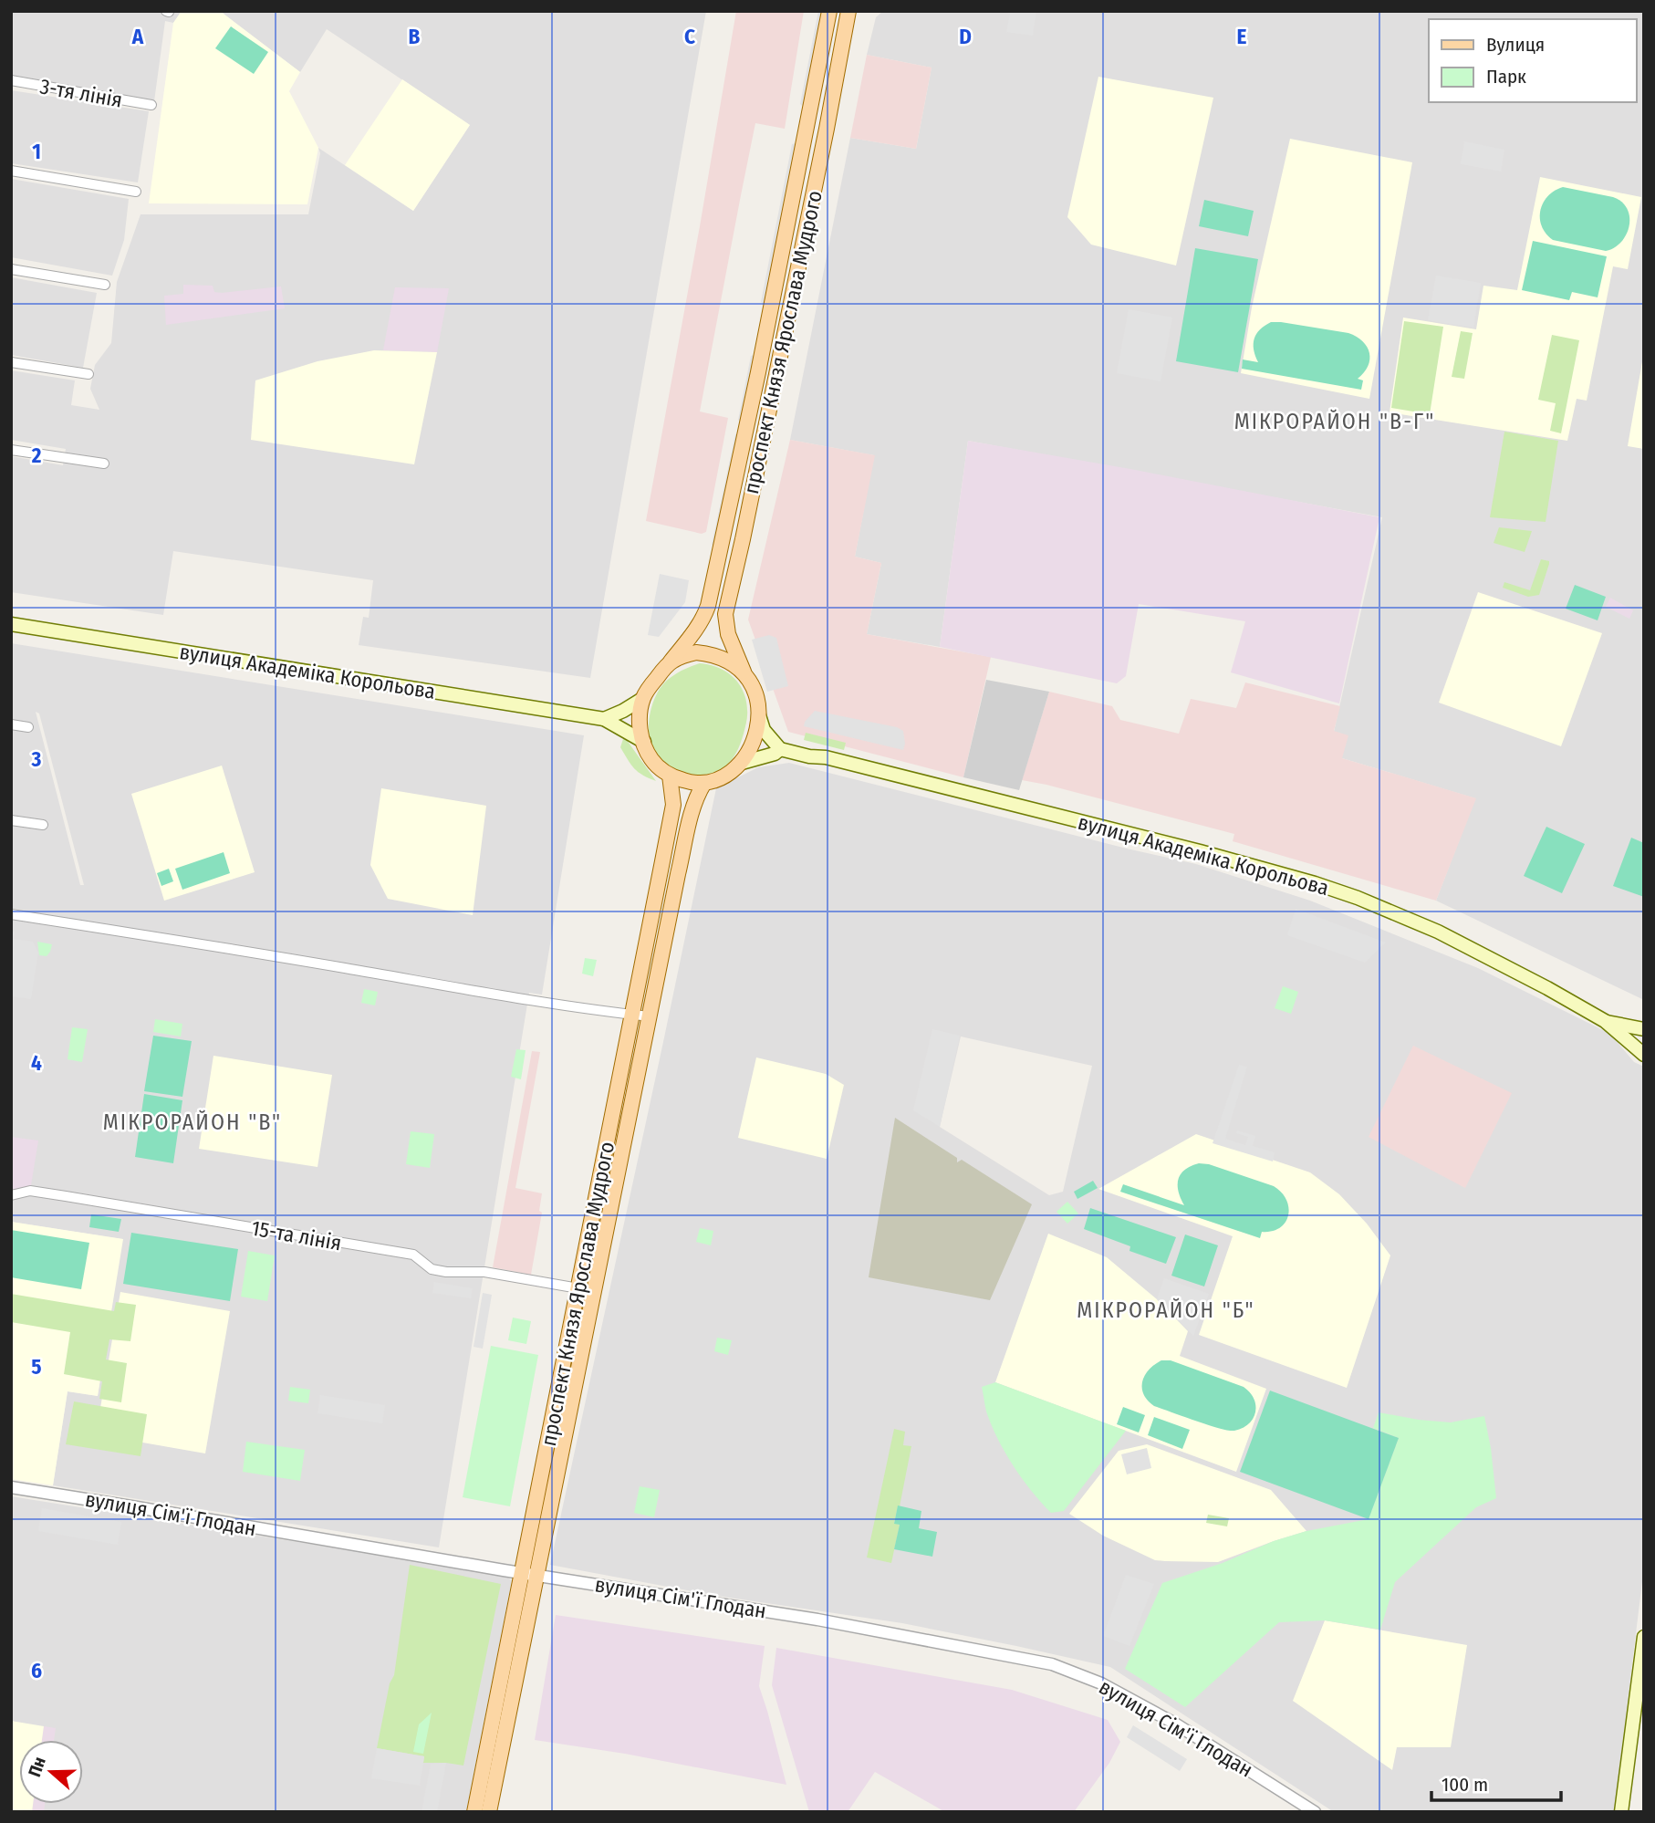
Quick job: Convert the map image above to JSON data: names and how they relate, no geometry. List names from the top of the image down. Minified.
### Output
{"streets":{"main road":["проспект Князя Ярослава Мудрого","вулиця Академіка Корольова"],"street":["3-тя лінія","15-та лінія","вулиця Сім'ї Глодан"]},"crossings":[["проспект Князя Ярослава Мудрого","вулиця Академіка Корольова"],["проспект Князя Ярослава Мудрого","15-та лінія"],["проспект Князя Ярослава Мудрого","вулиця Сім'ї Глодан"]],"districts":["МІКРОРАЙОН \"В-Г\"","МІКРОРАЙОН \"В\"","МІКРОРАЙОН \"Б\""],"legend":["Вулиця","Парк"],"scale_bar":"100 m","north":"left","grid":{"columns":["A","B","C","D","E"],"rows":["1","2","3","4","5","6"]}}
